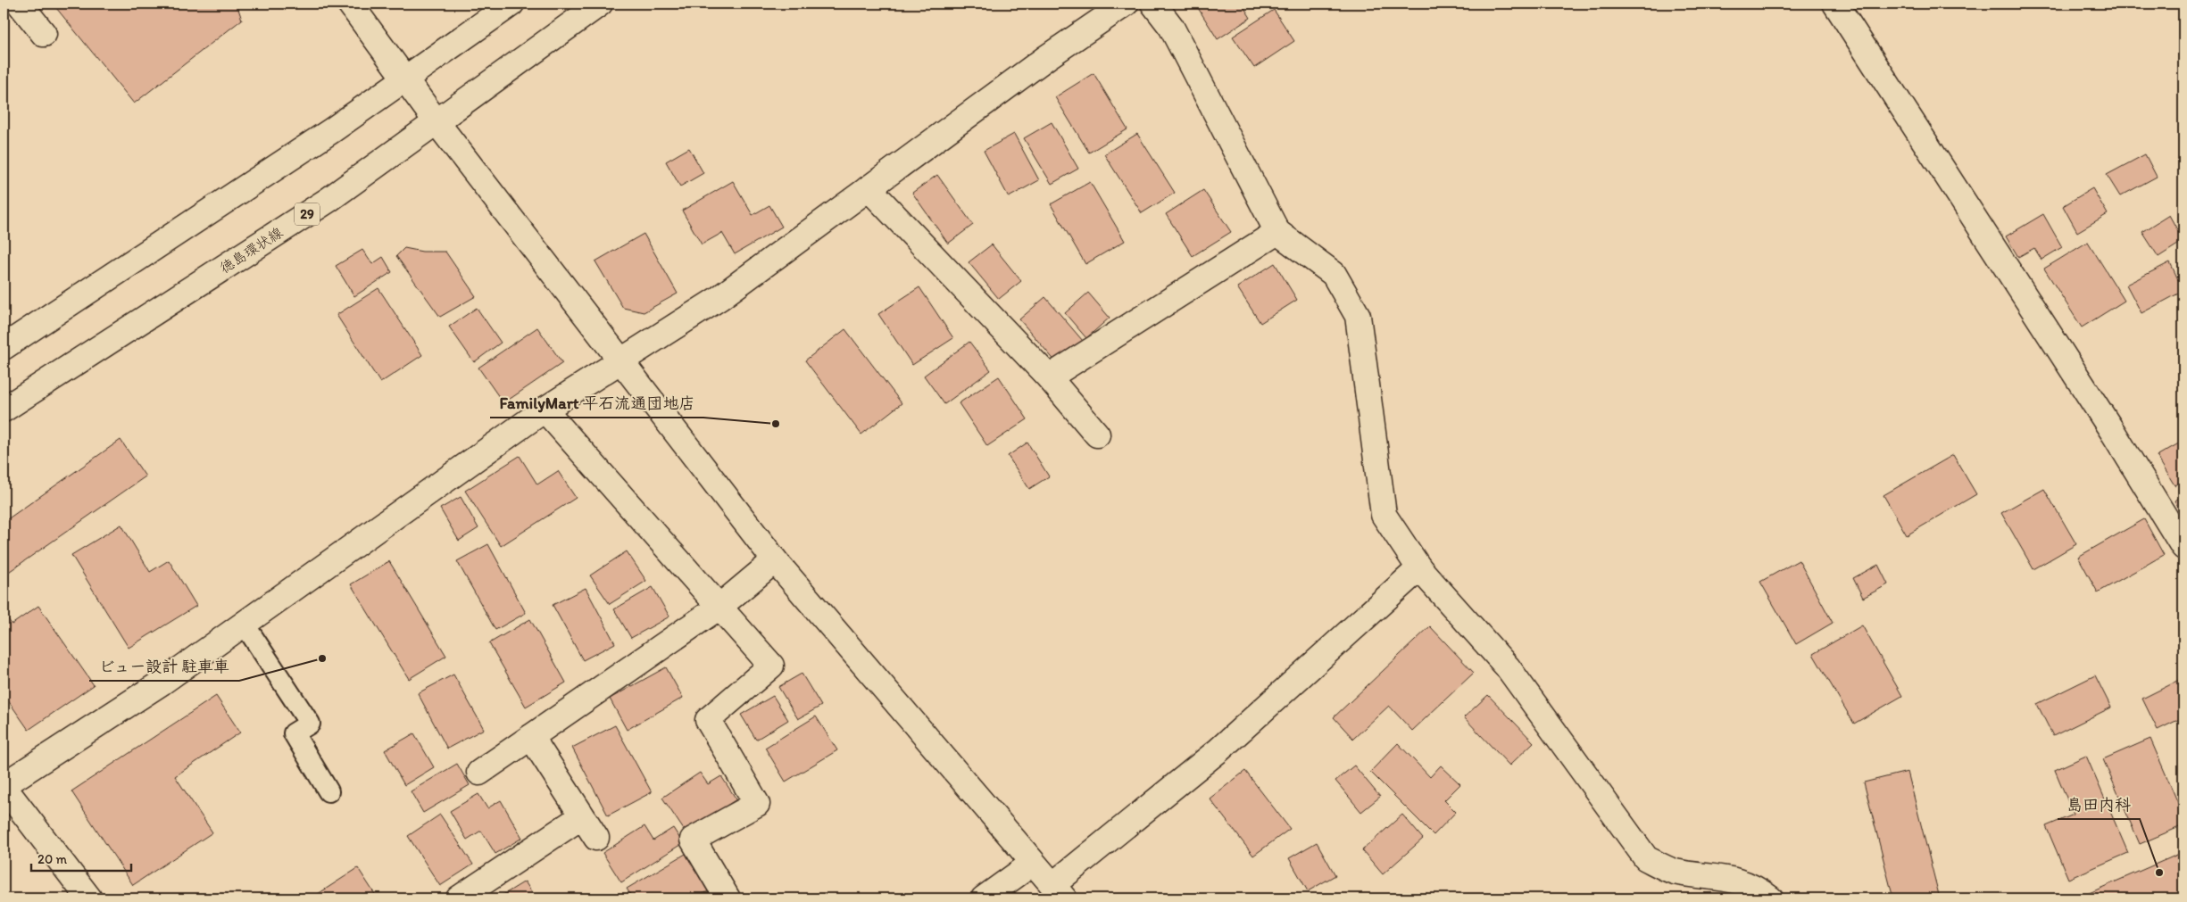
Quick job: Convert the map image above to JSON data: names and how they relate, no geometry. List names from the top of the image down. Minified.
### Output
{"streets":{"street":["29","徳島環状線"]},"places":["FamilyMart 平石流通団地店","ビュー設計 駐車車","島田内科"],"scale_bar":"20 m"}
